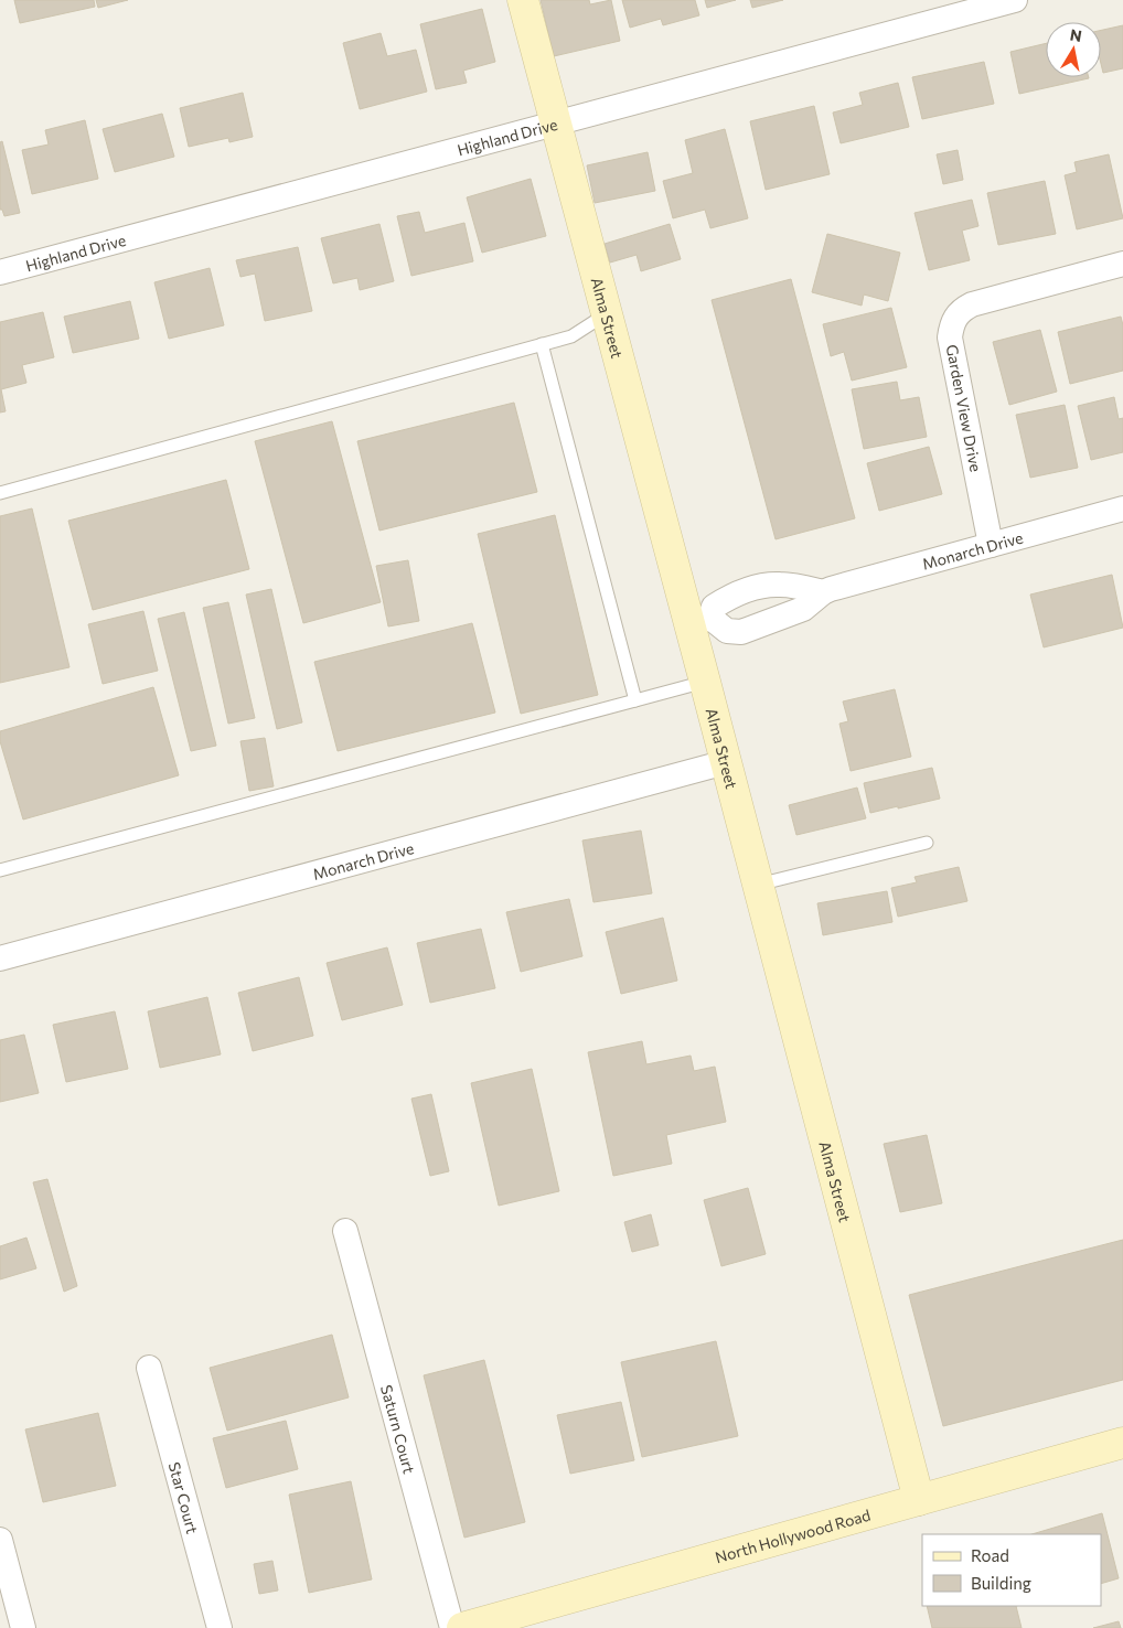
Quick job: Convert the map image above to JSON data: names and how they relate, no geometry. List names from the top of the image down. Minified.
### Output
{"streets":{"street":["Highland Drive","Alma Street","Garden View Drive","Monarch Drive","Saturn Court","Star Court","North Hollywood Road"]},"crossings":[["Highland Drive","Alma Street"],["Alma Street","Monarch Drive"],["Alma Street","North Hollywood Road"],["Garden View Drive","Monarch Drive"]],"legend":["Road","Building"],"north":"top"}
